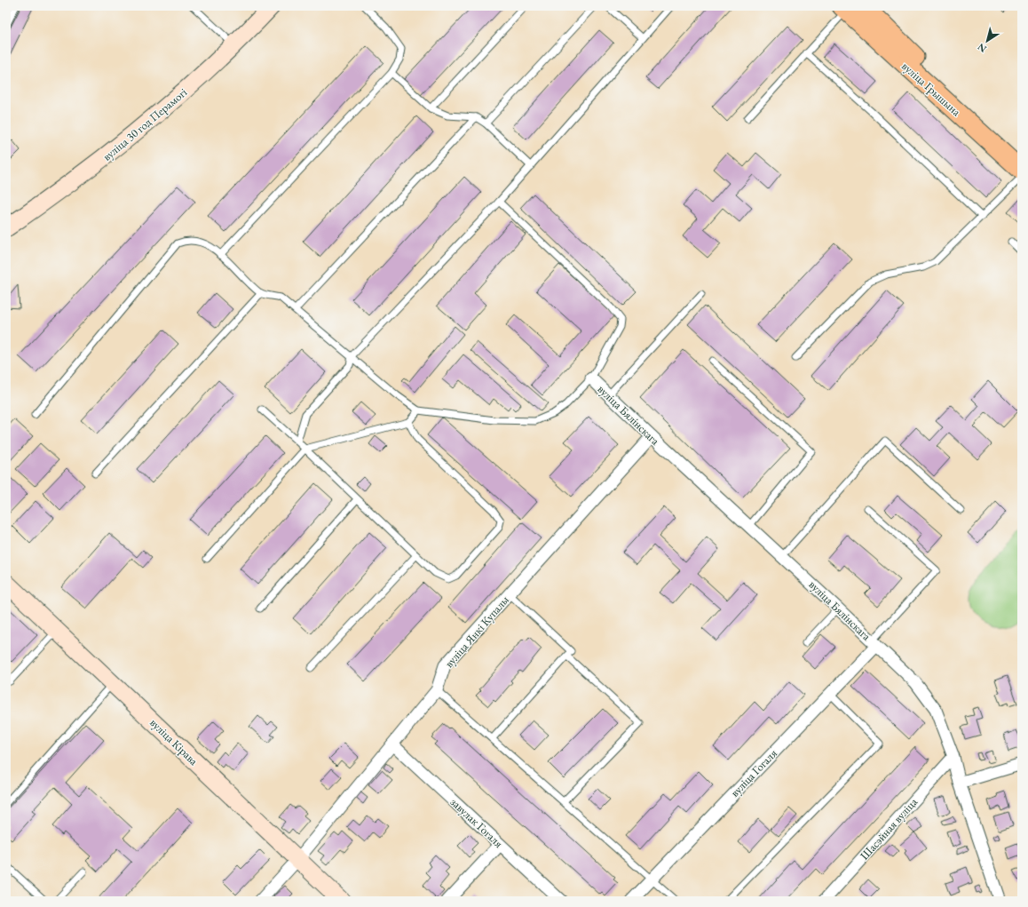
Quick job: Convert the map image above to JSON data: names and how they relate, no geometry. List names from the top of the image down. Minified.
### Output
{"streets":{"main road":["вуліца Грышына"],"street":["вуліца 30 год Перамогі","вуліца Бялінскага","вуліца Янкі Купалы","вуліца Кірава","вуліца Гогаля","завулак Гогаля","Шасэйная вуліца"]},"crossings":[["вуліца Бялінскага","вуліца Янкі Купалы"],["вуліца Бялінскага","вуліца Гогаля"],["вуліца Бялінскага","Шасэйная вуліца"],["вуліца Янкі Купалы","вуліца Кірава"],["вуліца Янкі Купалы","завулак Гогаля"]],"north":"bottom left"}
